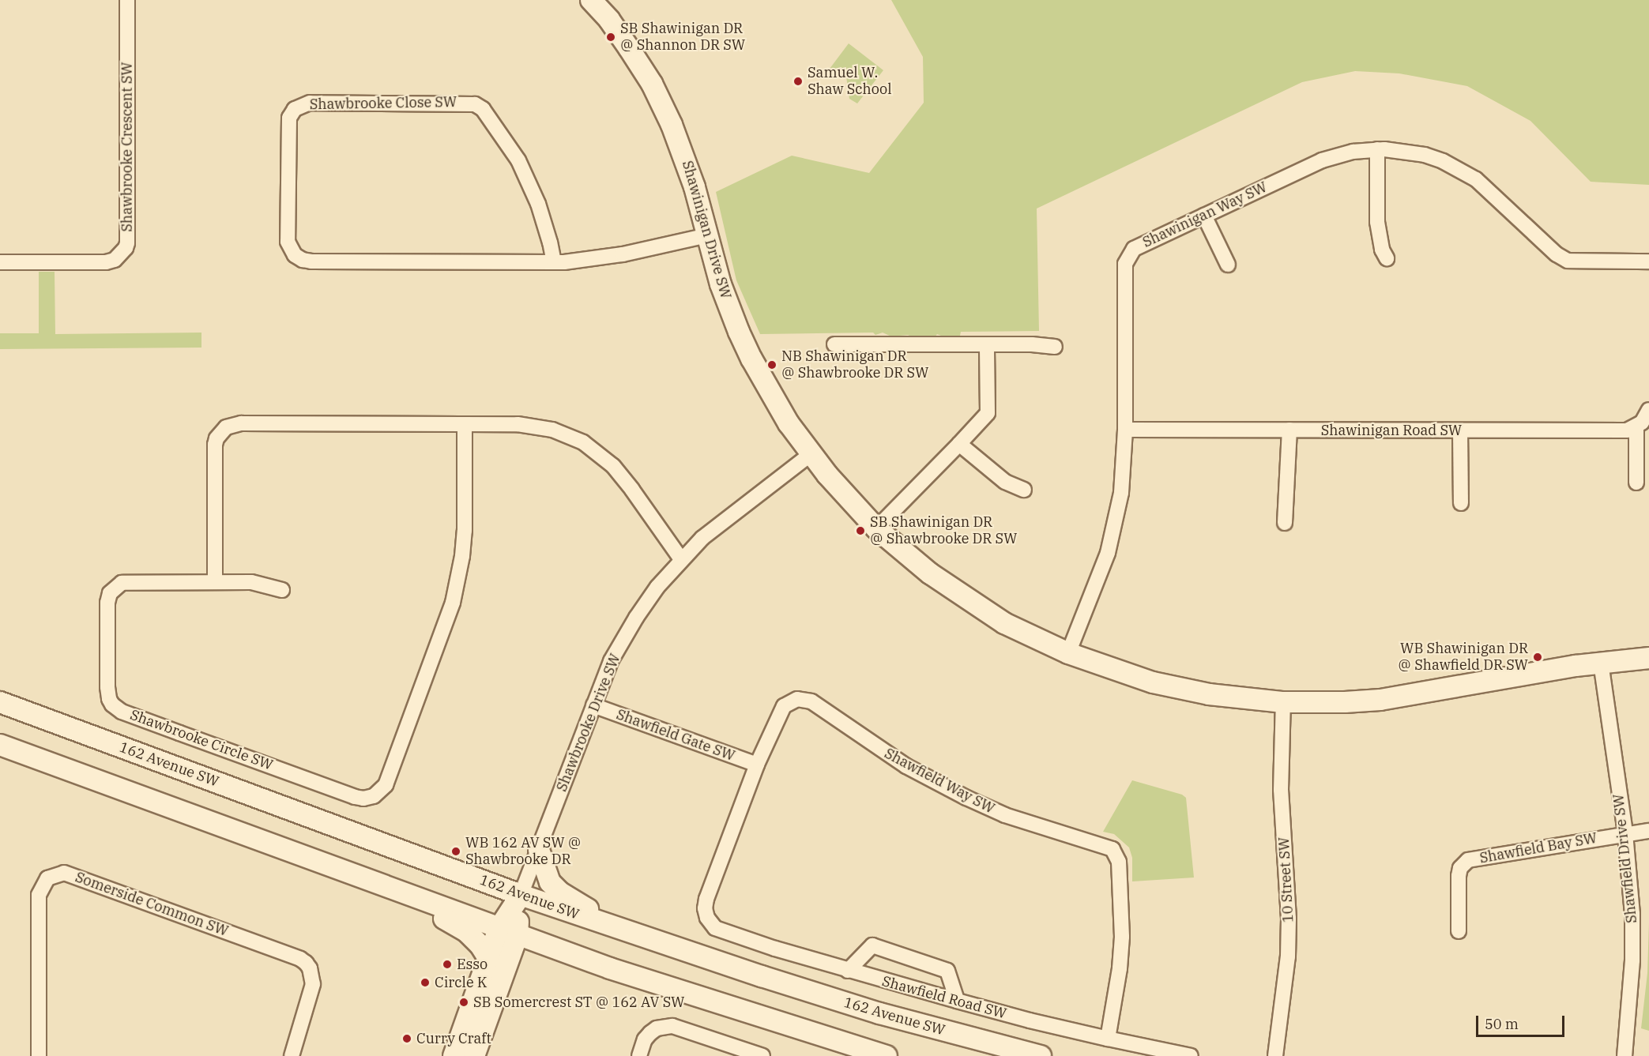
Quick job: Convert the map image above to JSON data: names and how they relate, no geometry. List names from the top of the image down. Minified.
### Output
{"streets":{"main road":["Shawinigan Drive SW","162 Avenue SW"],"street":["Shawbrooke Close SW","Shawbrooke Crescent SW","Shawinigan Way SW","Shawinigan Road SW","Shawbrooke Drive SW","Shawfield Gate SW","Shawbrooke Circle SW","Shawfield Way SW","Shawfield Bay SW","Shawfield Drive SW","10 Street SW","Somerside Common SW","Shawfield Road SW"]},"crossings":[["Shawbrooke Close SW","Shawinigan Drive SW"],["Shawinigan Way SW","Shawinigan Drive SW"],["Shawinigan Way SW","Shawinigan Road SW"],["Shawinigan Drive SW","Shawbrooke Drive SW"],["Shawinigan Drive SW","Shawfield Drive SW"],["Shawinigan Drive SW","10 Street SW"],["Shawbrooke Drive SW","Shawfield Gate SW"],["Shawbrooke Drive SW","162 Avenue SW"],["Shawfield Gate SW","Shawfield Way SW"],["Shawfield Way SW","Shawfield Road SW"],["Shawfield Bay SW","Shawfield Drive SW"]],"places":["SB Shawinigan DR @ Shannon DR SW","Samuel W. Shaw School","NB Shawinigan DR @ Shawbrooke DR SW","SB Shawinigan DR @ Shawbrooke DR SW","WB Shawinigan DR @ Shawfield DR SW","WB 162 AV SW @ Shawbrooke DR","Esso","Circle K","SB Somercrest ST @ 162 AV SW","Curry Craft"],"scale_bar":"50 m"}
